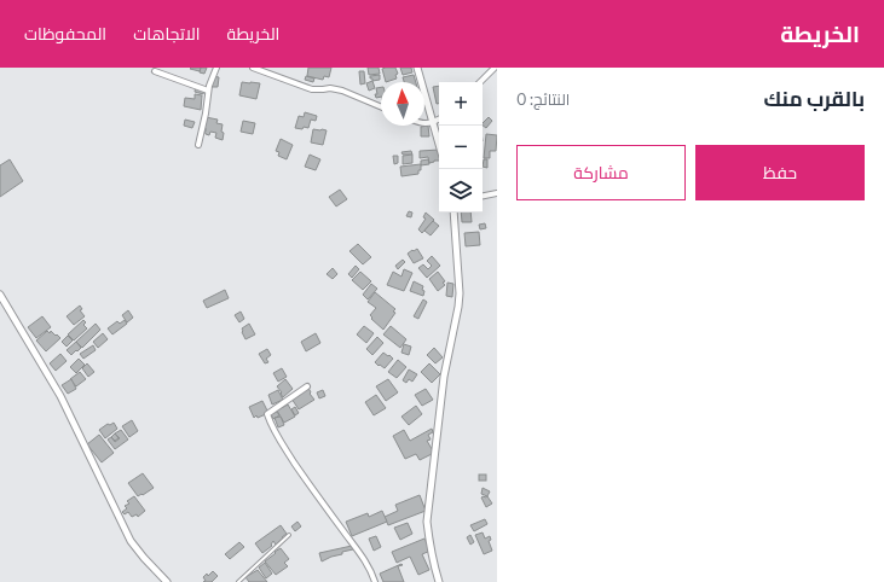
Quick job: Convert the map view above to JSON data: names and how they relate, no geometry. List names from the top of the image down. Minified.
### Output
{"north":"top","page":{"header":"الخريطة","nav":["الخريطة","الاتجاهات","المحفوظات"],"heading":["بالقرب منك","النتائج: 0"],"map_buttons":["+","−"],"buttons":["حفظ","مشاركة"]}}
